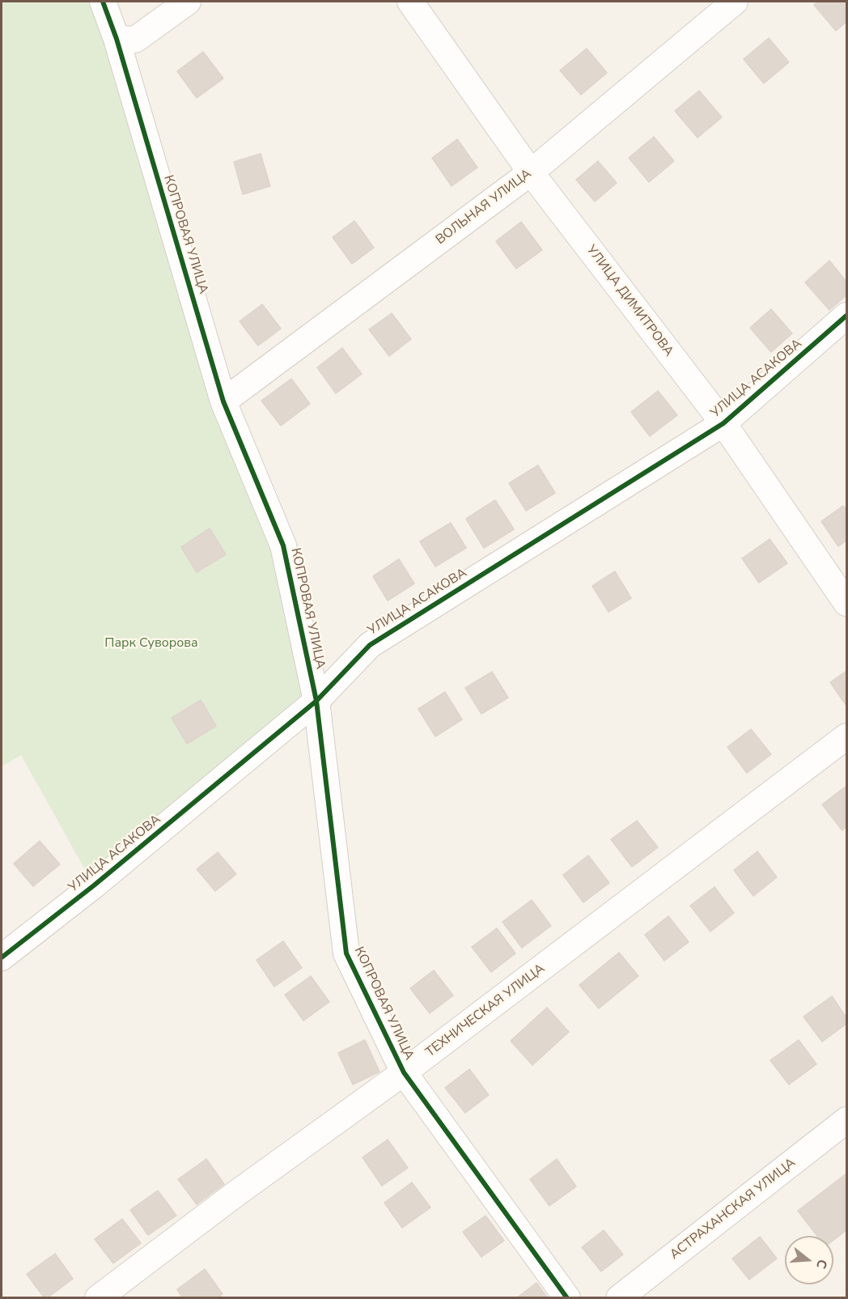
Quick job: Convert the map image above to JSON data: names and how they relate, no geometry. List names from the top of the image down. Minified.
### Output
{"streets":{"street":["ВОЛЬНАЯ УЛИЦА","КОПРОВАЯ УЛИЦА","УЛИЦА ДИМИТРОВА","УЛИЦА АСАКОВА","ТЕХНИЧЕСКАЯ УЛИЦА","АСТРАХАНСКАЯ УЛИЦА"]},"crossings":[["ВОЛЬНАЯ УЛИЦА","КОПРОВАЯ УЛИЦА"],["ВОЛЬНАЯ УЛИЦА","УЛИЦА ДИМИТРОВА"],["КОПРОВАЯ УЛИЦА","УЛИЦА АСАКОВА"],["КОПРОВАЯ УЛИЦА","ТЕХНИЧЕСКАЯ УЛИЦА"],["УЛИЦА ДИМИТРОВА","УЛИЦА АСАКОВА"]],"parks":["Парк Суворова"],"north":"right"}
